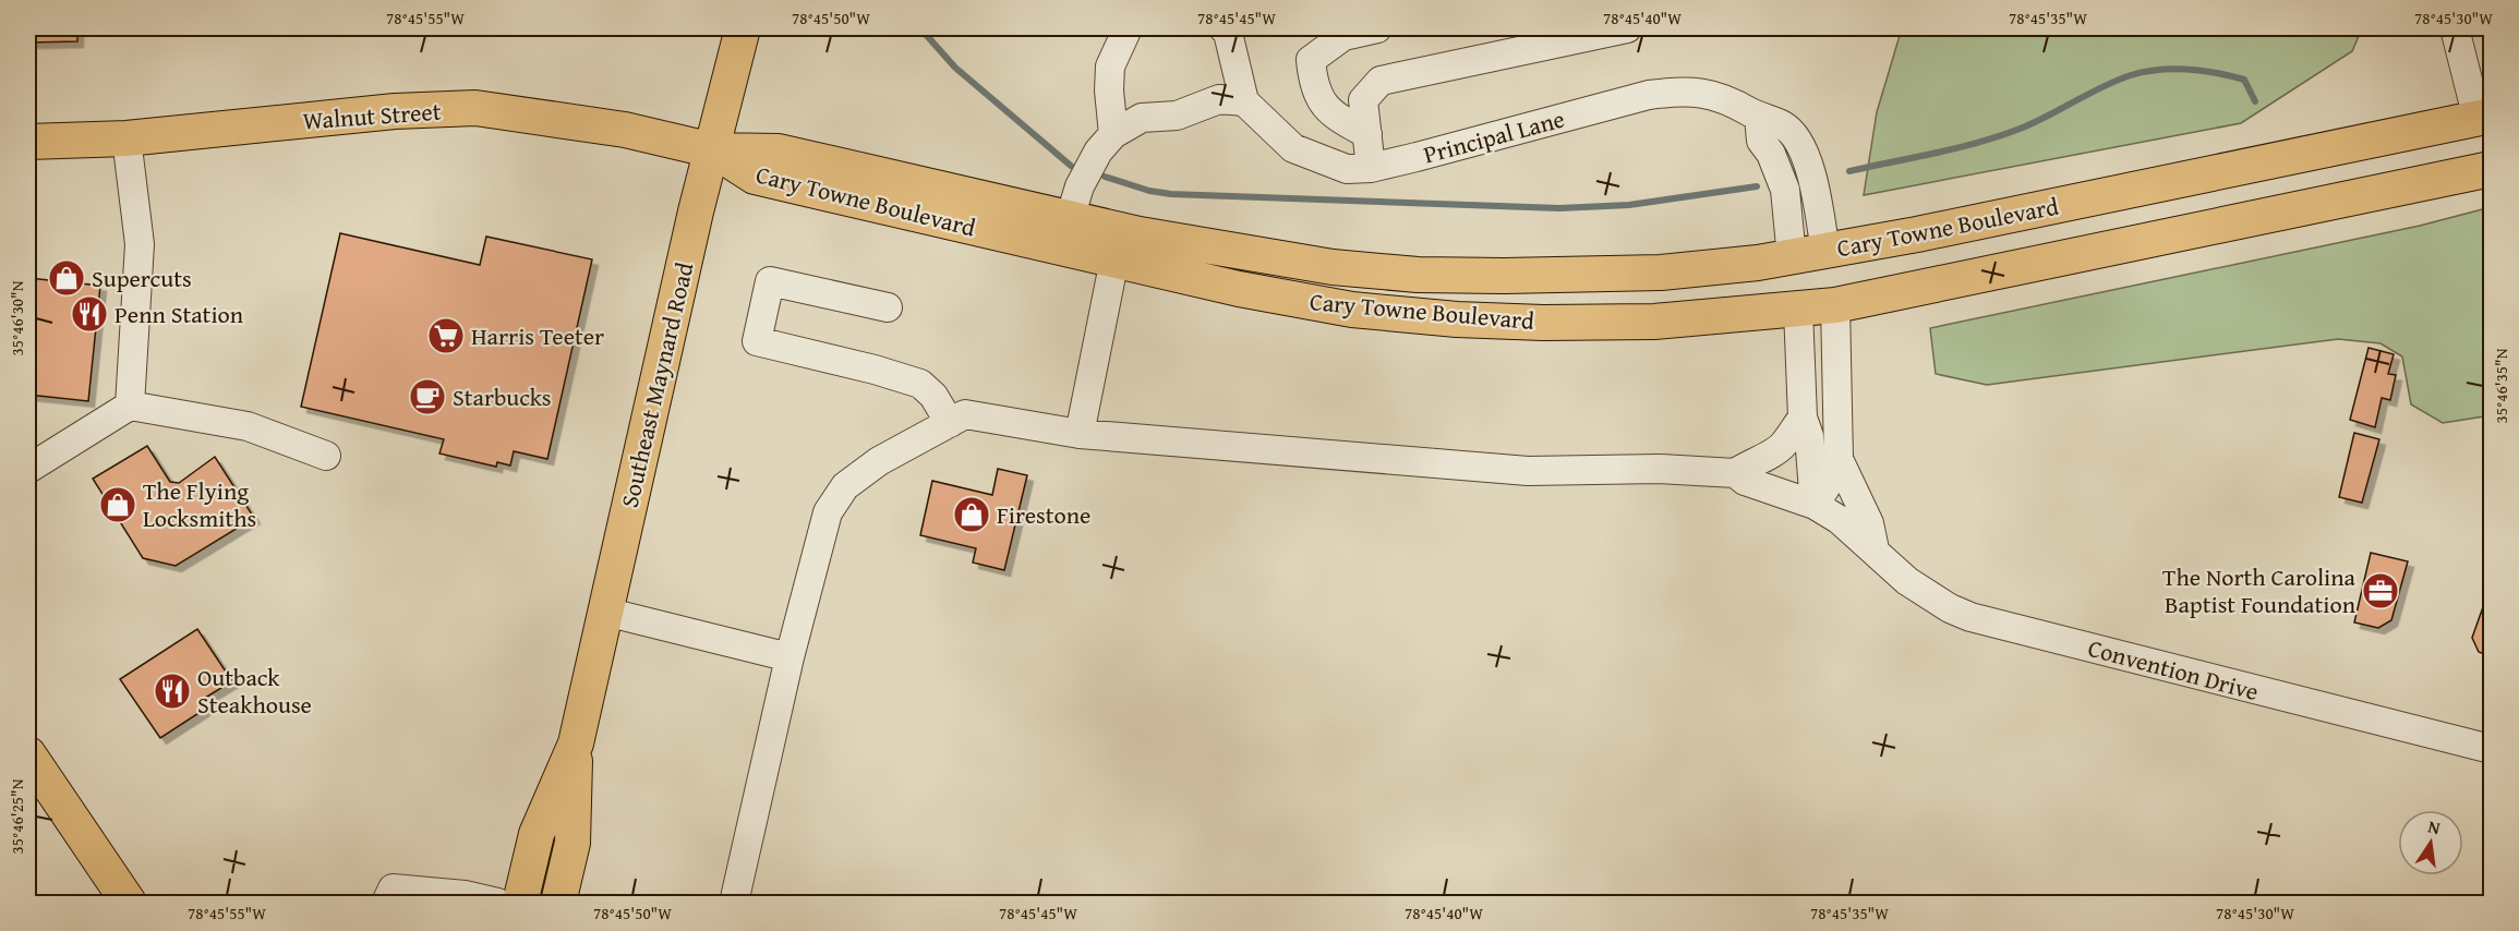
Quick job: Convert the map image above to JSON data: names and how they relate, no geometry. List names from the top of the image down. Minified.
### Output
{"streets":{"main road":["Walnut Street","Cary Towne Boulevard","Southeast Maynard Road"],"street":["Principal Lane","Convention Drive"]},"crossings":[["Walnut Street","Cary Towne Boulevard"],["Walnut Street","Southeast Maynard Road"],["Principal Lane","Cary Towne Boulevard"],["Cary Towne Boulevard","Southeast Maynard Road"]],"places":{"shop":["Supercuts","The Flying Locksmiths","Firestone"],"restaurant":["Penn Station","Outback Steakhouse"],"supermarket":["Harris Teeter"],"cafe":["Starbucks"],"office":["The North Carolina Baptist Foundation"]},"north":"top","coordinates":["78°45'55\"W","78°45'50\"W","78°45'45\"W","78°45'40\"W","78°45'35\"W","78°45'30\"W","35°46'30\"N","35°46'35\"N","35°46'25\"N"]}
